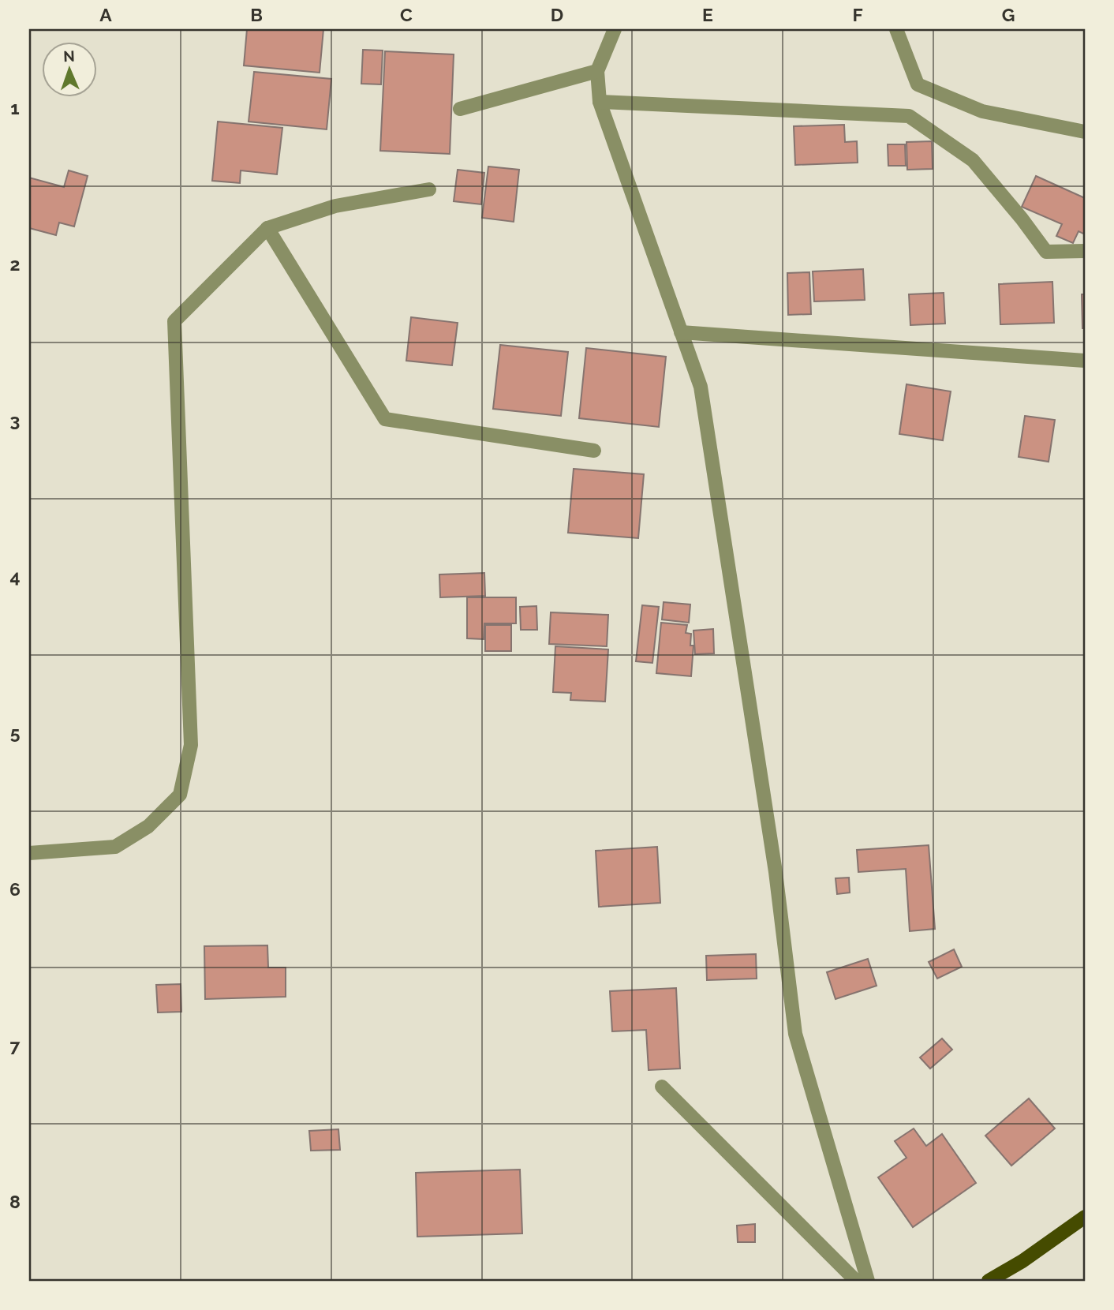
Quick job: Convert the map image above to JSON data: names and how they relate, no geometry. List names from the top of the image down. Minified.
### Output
{"north":"top","grid":{"columns":["A","B","C","D","E","F","G"],"rows":["1","2","3","4","5","6","7","8"]}}
